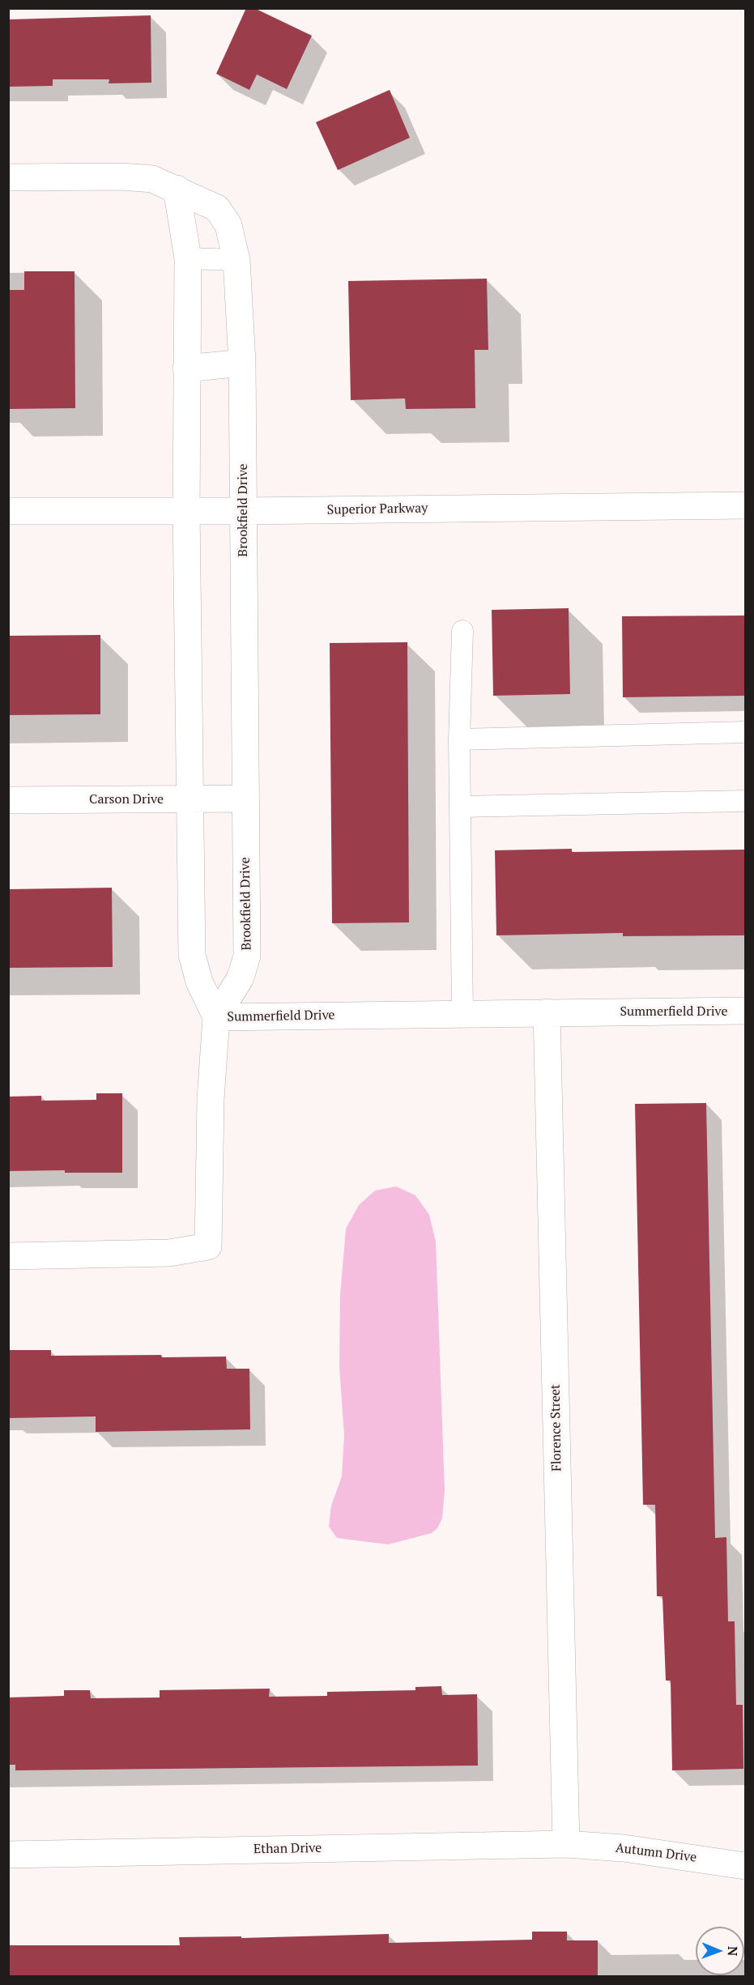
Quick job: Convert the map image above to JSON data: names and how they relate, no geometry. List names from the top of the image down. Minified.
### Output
{"streets":{"street":["Superior Parkway","Brookfield Drive","Carson Drive","Summerfield Drive","Florence Street","Ethan Drive","Autumn Drive"]},"crossings":[["Superior Parkway","Brookfield Drive"],["Brookfield Drive","Carson Drive"],["Brookfield Drive","Summerfield Drive"],["Summerfield Drive","Florence Street"],["Florence Street","Ethan Drive"],["Florence Street","Autumn Drive"],["Ethan Drive","Autumn Drive"]],"north":"right"}
